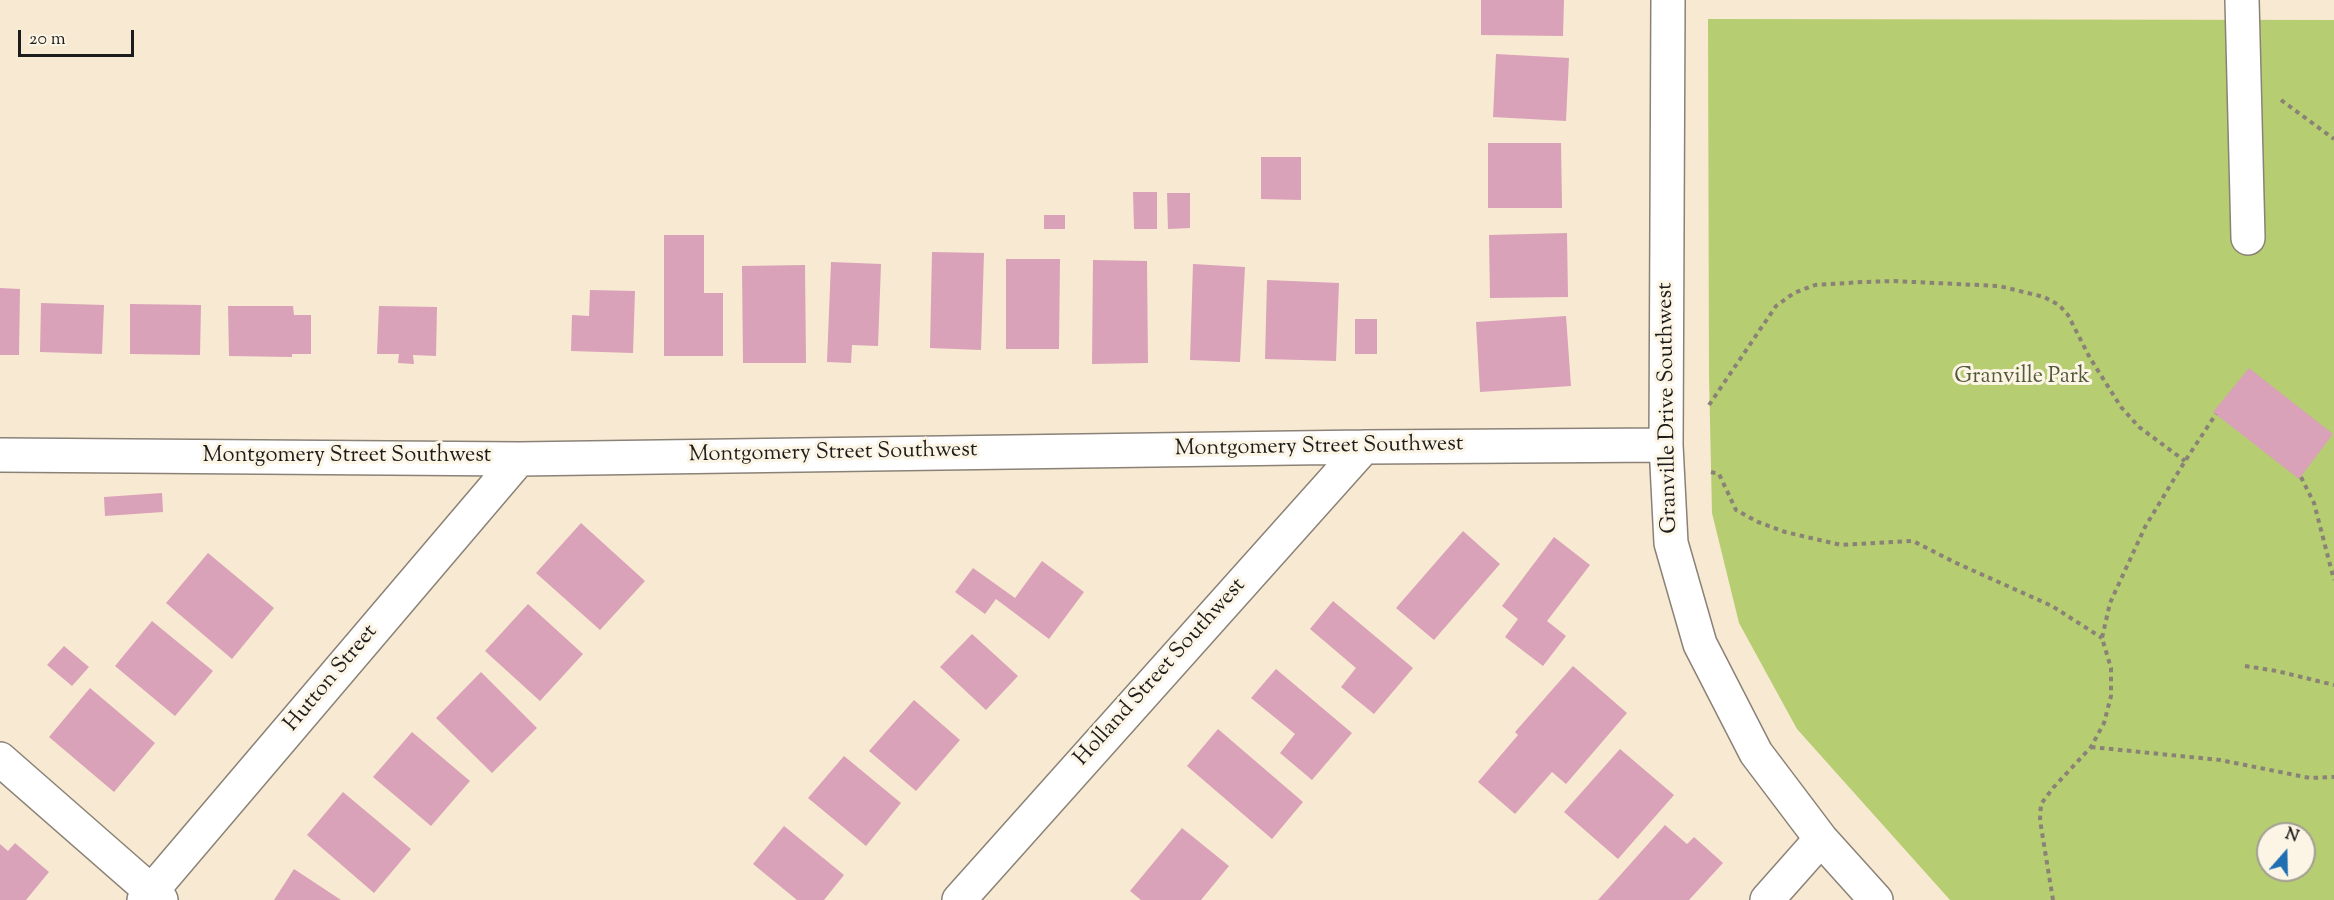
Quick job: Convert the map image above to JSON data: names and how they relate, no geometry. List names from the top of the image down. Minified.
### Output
{"streets":{"street":["Granville Drive Southwest","Montgomery Street Southwest","Holland Street Southwest","Hutton Street"]},"crossings":[["Granville Drive Southwest","Montgomery Street Southwest"],["Montgomery Street Southwest","Holland Street Southwest"],["Montgomery Street Southwest","Hutton Street"]],"parks":["Granville Park"],"scale_bar":"20 m","north":"top"}
